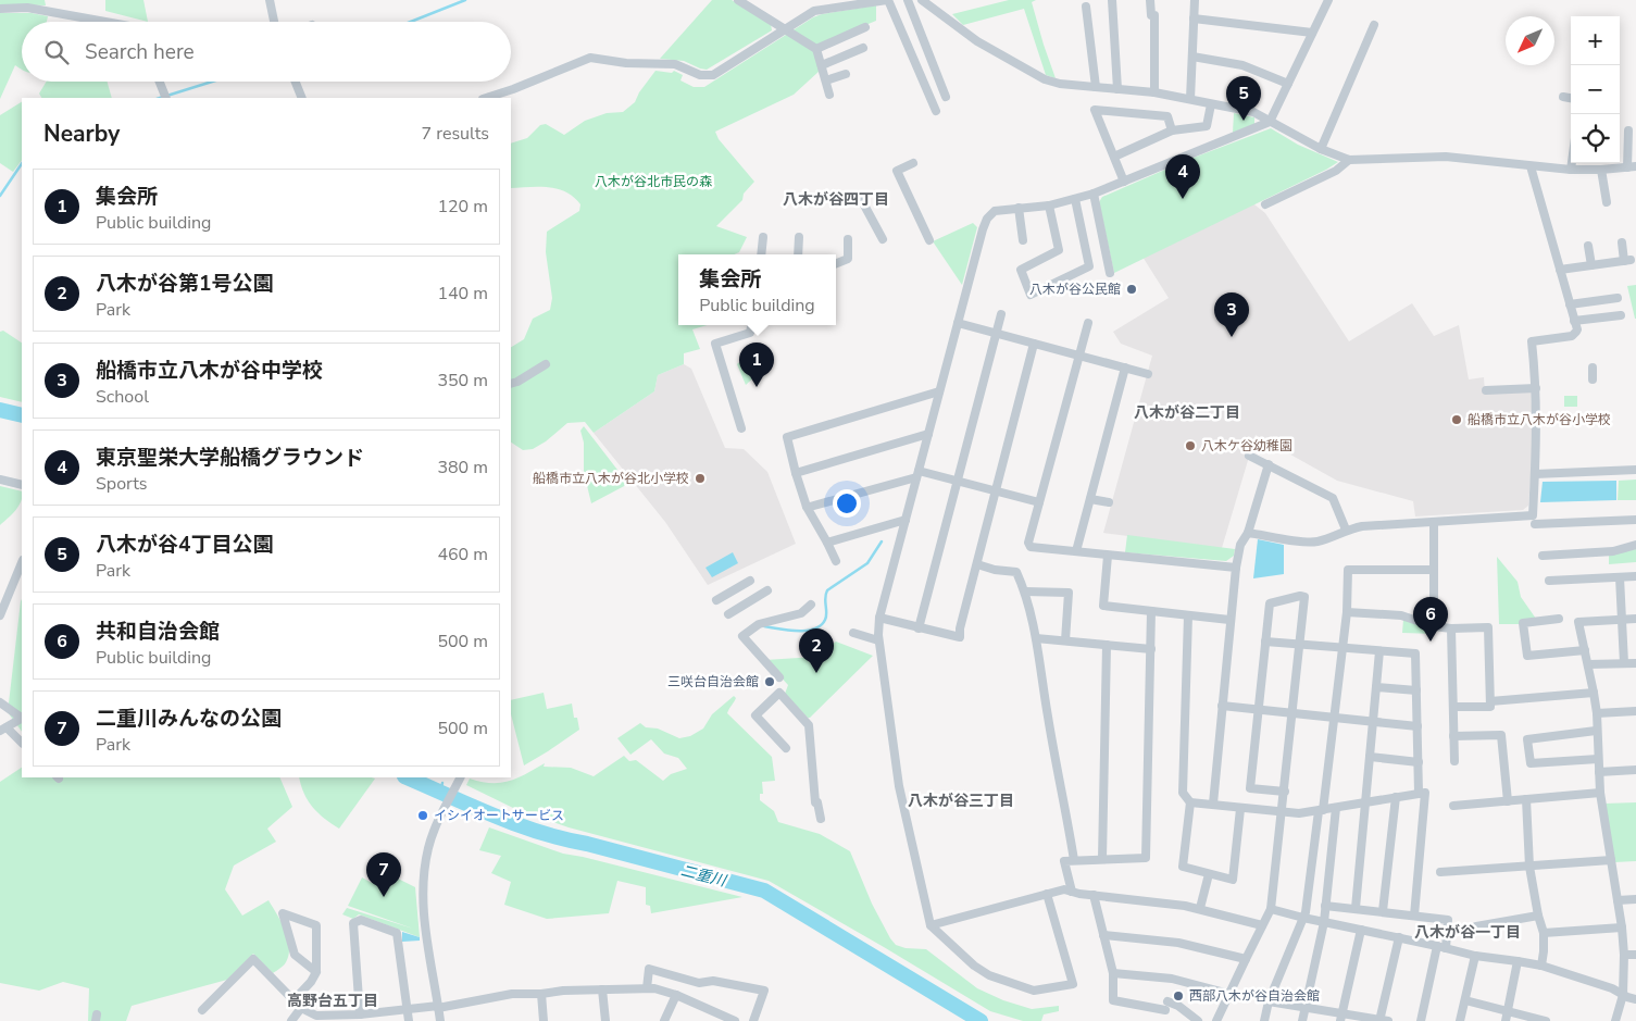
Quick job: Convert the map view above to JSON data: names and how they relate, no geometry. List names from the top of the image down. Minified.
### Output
{"districts":["八木が谷四丁目","八木が谷二丁目","八木が谷三丁目","八木が谷一丁目","高野台五丁目"],"water":["二重川"],"parks":["八木が谷北市民の森"],"places":["八木が谷公民館","船橋市立八木が谷小学校","八木ケ谷幼稚園","船橋市立八木が谷北小学校","三咲台自治会館","イシイオートサービス","西部八木が谷自治会館"],"north":"bottom left","page":{"map_buttons":["+","−"],"search":"Search here","pins":["5","4","3","1","6","2","7"],"heading":["Nearby","7 results"],"list":[{"mark":"1","name":"集会所","note":"Public building","value":"120 m"},{"mark":"2","name":"八木が谷第1号公園","note":"Park","value":"140 m"},{"mark":"3","name":"船橋市立八木が谷中学校","note":"School","value":"350 m"},{"mark":"4","name":"東京聖栄大学船橋グラウンド","note":"Sports","value":"380 m"},{"mark":"5","name":"八木が谷4丁目公園","note":"Park","value":"460 m"},{"mark":"6","name":"共和自治会館","note":"Public building","value":"500 m"},{"mark":"7","name":"二重川みんなの公園","note":"Park","value":"500 m"}],"popup":["集会所","Public building"]}}
